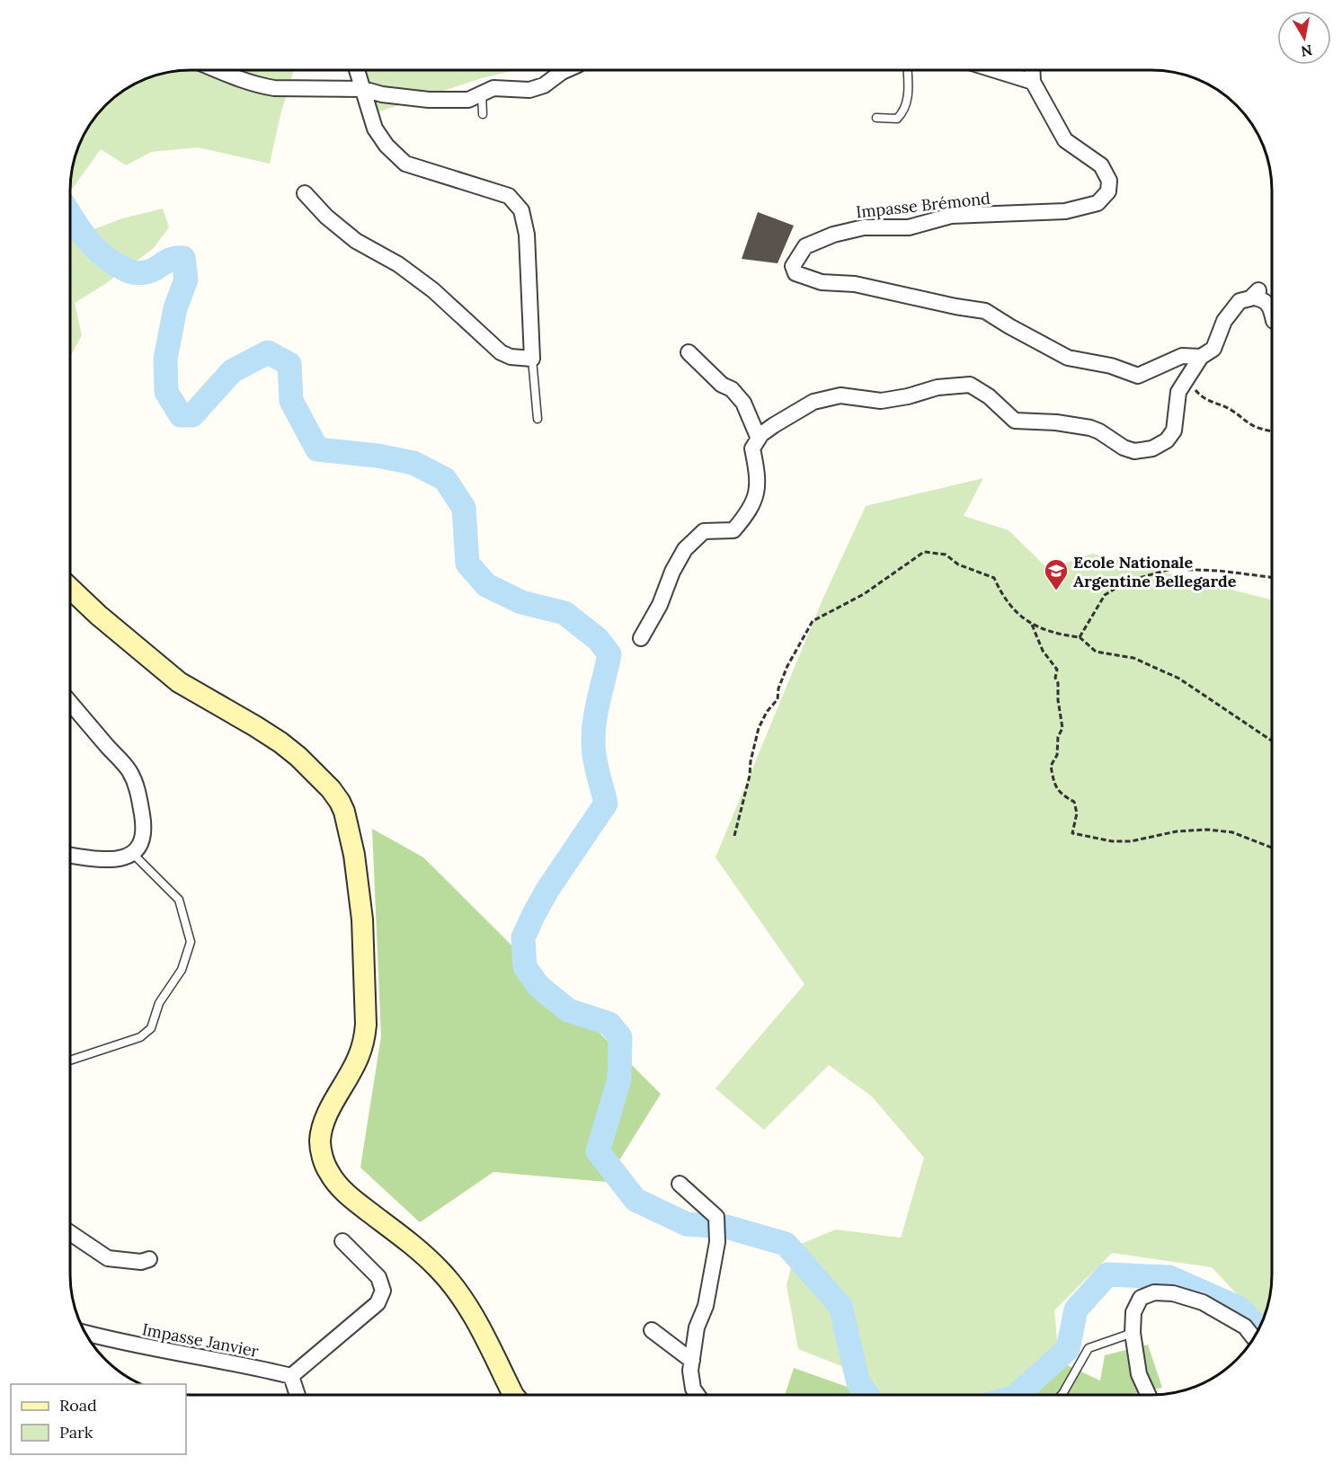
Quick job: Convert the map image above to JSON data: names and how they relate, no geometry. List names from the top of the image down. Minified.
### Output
{"streets":{"street":["Impasse Brémond","Impasse Janvier"]},"places":{"school or university":["Ecole Nationale Argentine Bellegarde"]},"legend":["Road","Park"],"north":"bottom"}
